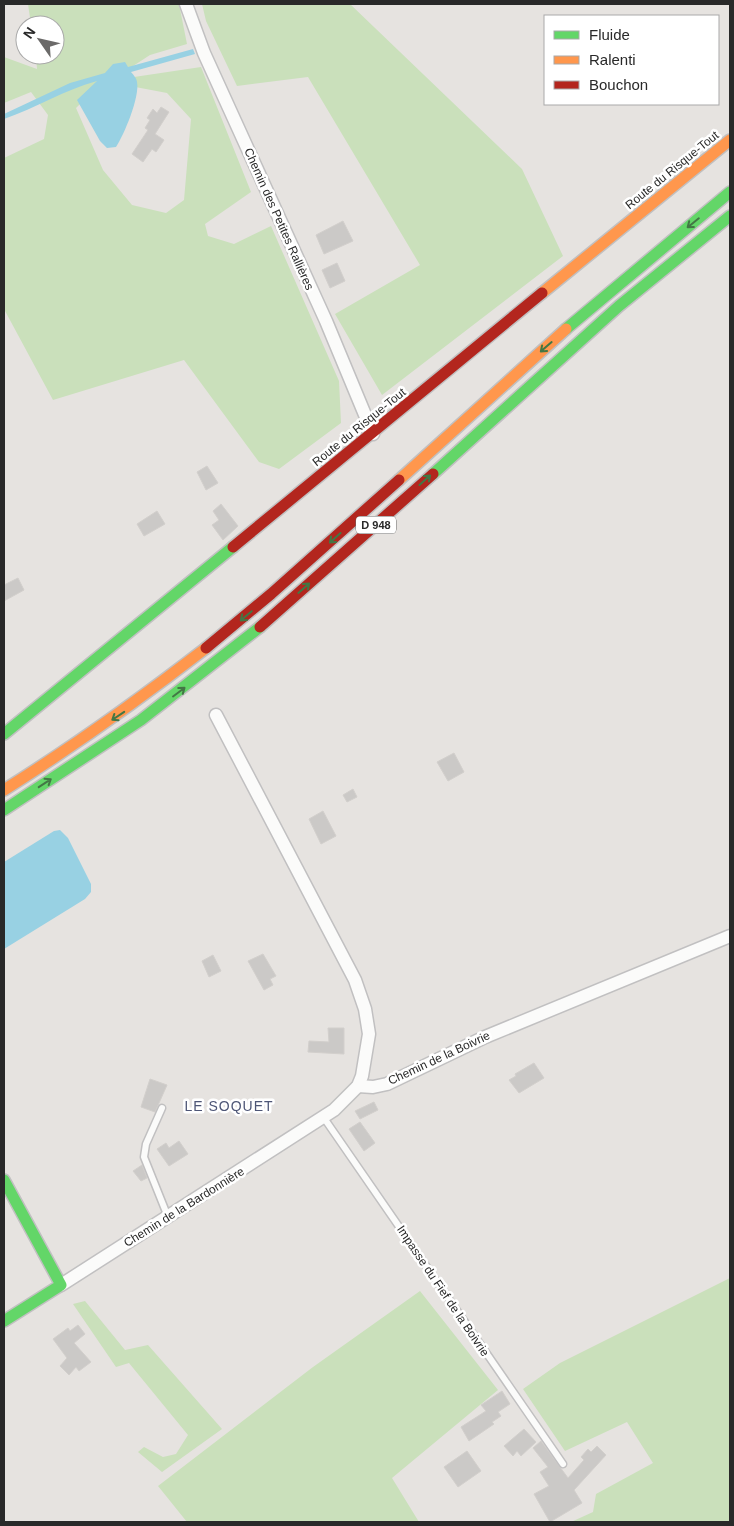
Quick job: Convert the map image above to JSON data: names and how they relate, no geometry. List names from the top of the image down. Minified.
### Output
{"streets":{"main road":["Route du Risque-Tout","D 948","Chemin de la Bardonnière"],"street":["Chemin des Petites Rallières","Chemin de la Boivrie"],"lane":["Impasse du Fief de la Boivrie"]},"crossings":[["Route du Risque-Tout","Chemin des Petites Rallières"],["Chemin de la Boivrie","Chemin de la Bardonnière"],["Chemin de la Bardonnière","Impasse du Fief de la Boivrie"]],"districts":["LE SOQUET"],"legend":["Fluide","Ralenti","Bouchon"],"north":"top left"}
